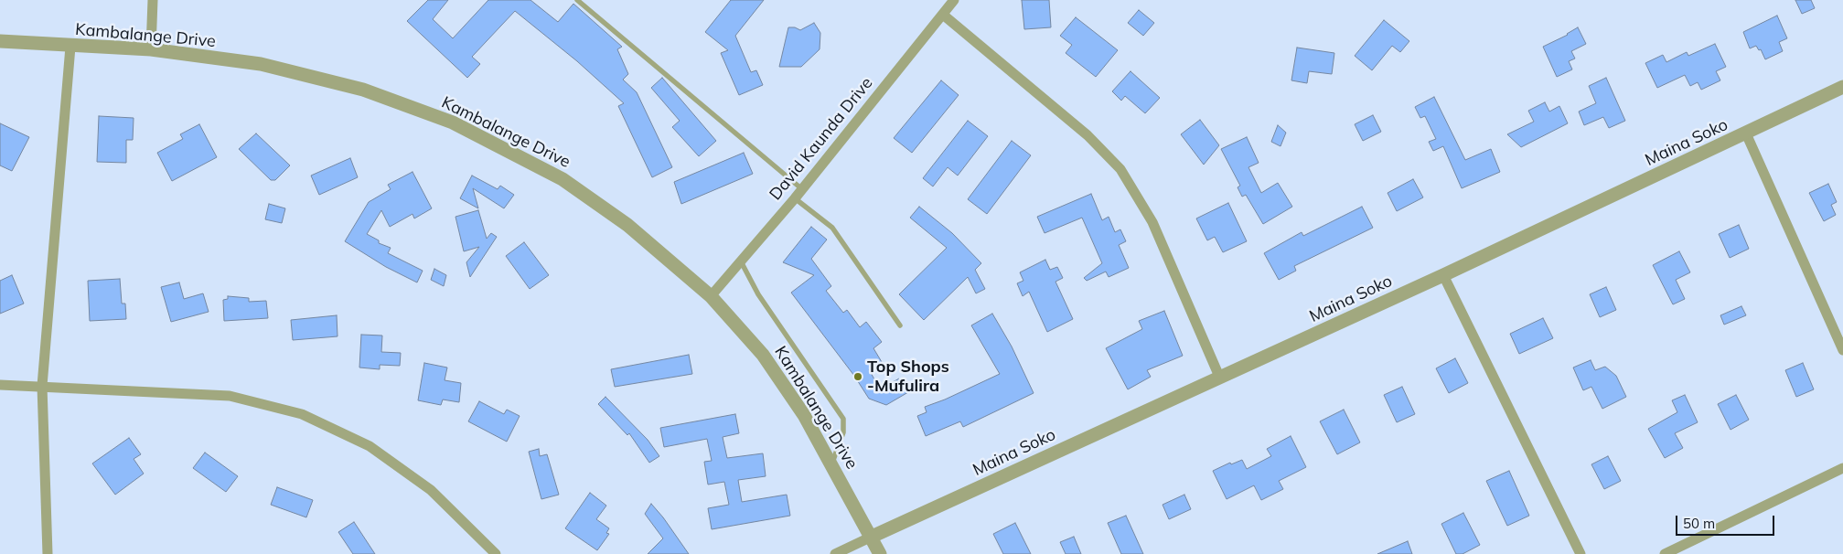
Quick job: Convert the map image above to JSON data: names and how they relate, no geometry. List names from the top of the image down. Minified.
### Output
{"streets":{"street":["Kambalange Drive","David Kaunda Drive","Maina Soko"]},"crossings":[["Kambalange Drive","David Kaunda Drive"],["Kambalange Drive","Maina Soko"]],"places":["Top Shops -Mufulira"],"scale_bar":"50 m"}
